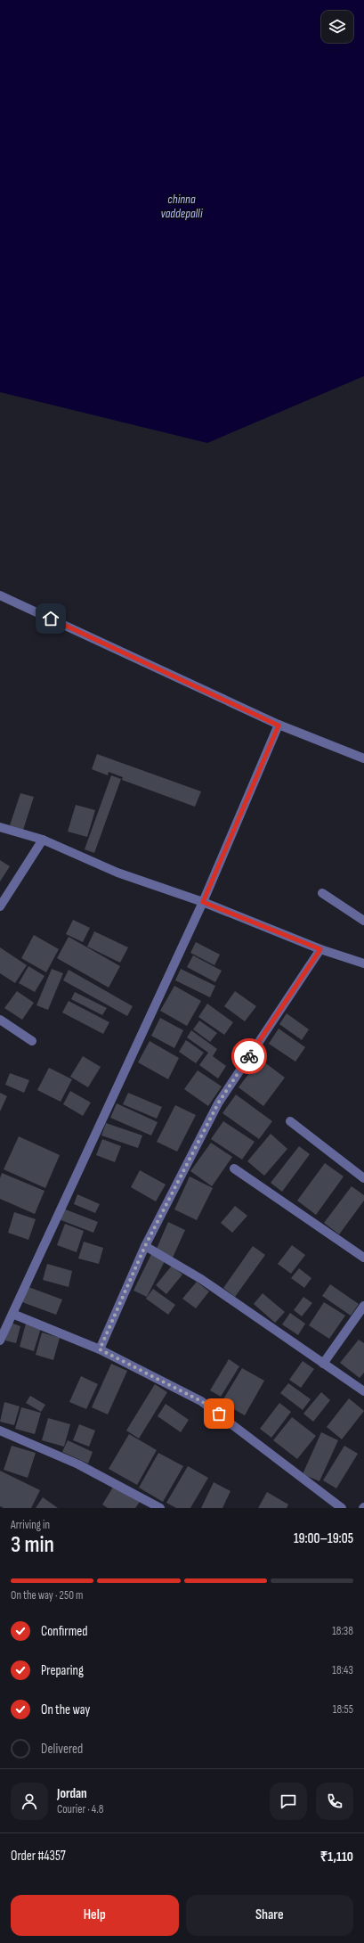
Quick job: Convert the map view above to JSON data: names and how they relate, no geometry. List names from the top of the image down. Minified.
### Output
{"water":["chinna vaddepalli"],"page":{"heading":["3 min","Arriving in","19:00–19:05"],"panel":["Jordan","Courier · 4.8","Order #4357","₹1,110"],"bar":"On the way · 250 m","list":[["Confirmed","18:38"],["Preparing","18:43"],["On the way","18:55"],"Delivered"],"buttons":["Help","Share"]}}
